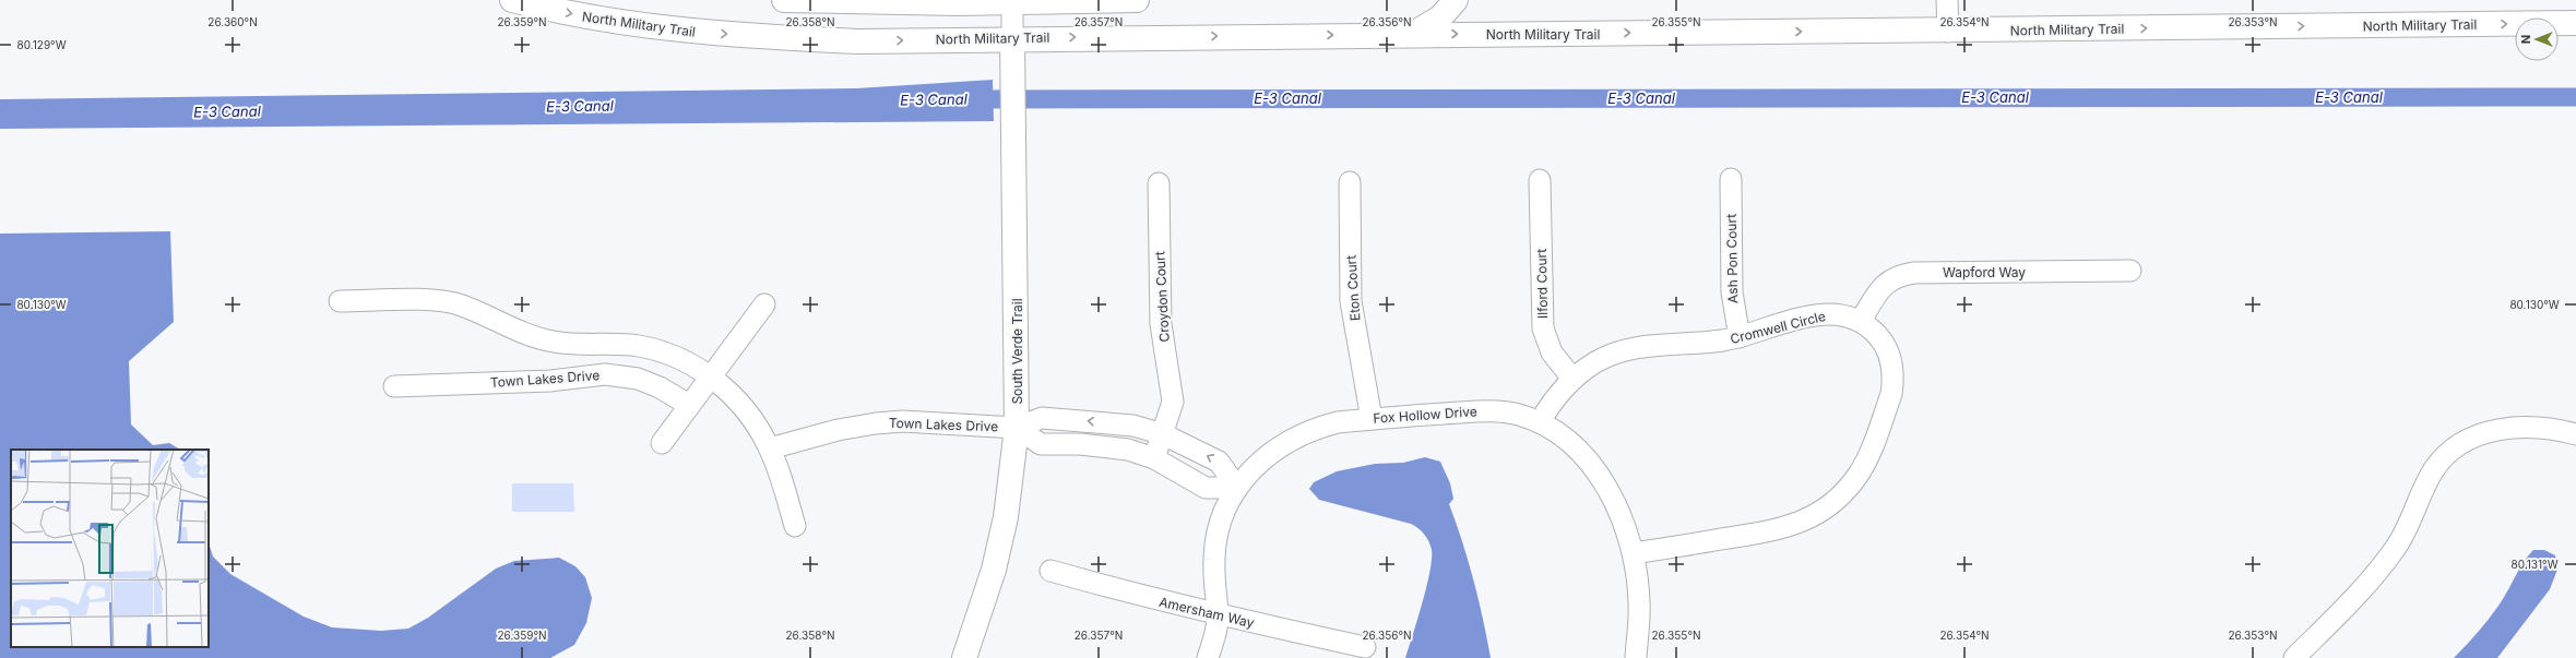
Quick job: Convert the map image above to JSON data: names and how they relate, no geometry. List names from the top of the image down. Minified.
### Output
{"streets":{"main road":["North Military Trail","South Verde Trail"],"street":["Ash Pon Court","Wapford Way","Ilford Court","Eton Court","Croydon Court","Cromwell Circle","Town Lakes Drive","Fox Hollow Drive","Amersham Way"]},"crossings":[["North Military Trail","South Verde Trail"],["Ash Pon Court","Cromwell Circle"],["Wapford Way","Cromwell Circle"],["Ilford Court","Cromwell Circle"],["Eton Court","Fox Hollow Drive"],["Cromwell Circle","Fox Hollow Drive"],["South Verde Trail","Town Lakes Drive"],["Fox Hollow Drive","Amersham Way"]],"one_way":["North Military Trail"],"water":["E-3 Canal"],"north":"left","coordinates":["26.360°N","26.359°N","26.358°N","26.357°N","26.356°N","26.355°N","26.354°N","26.353°N","80.129°W","80.130°W","80.131°W"]}
